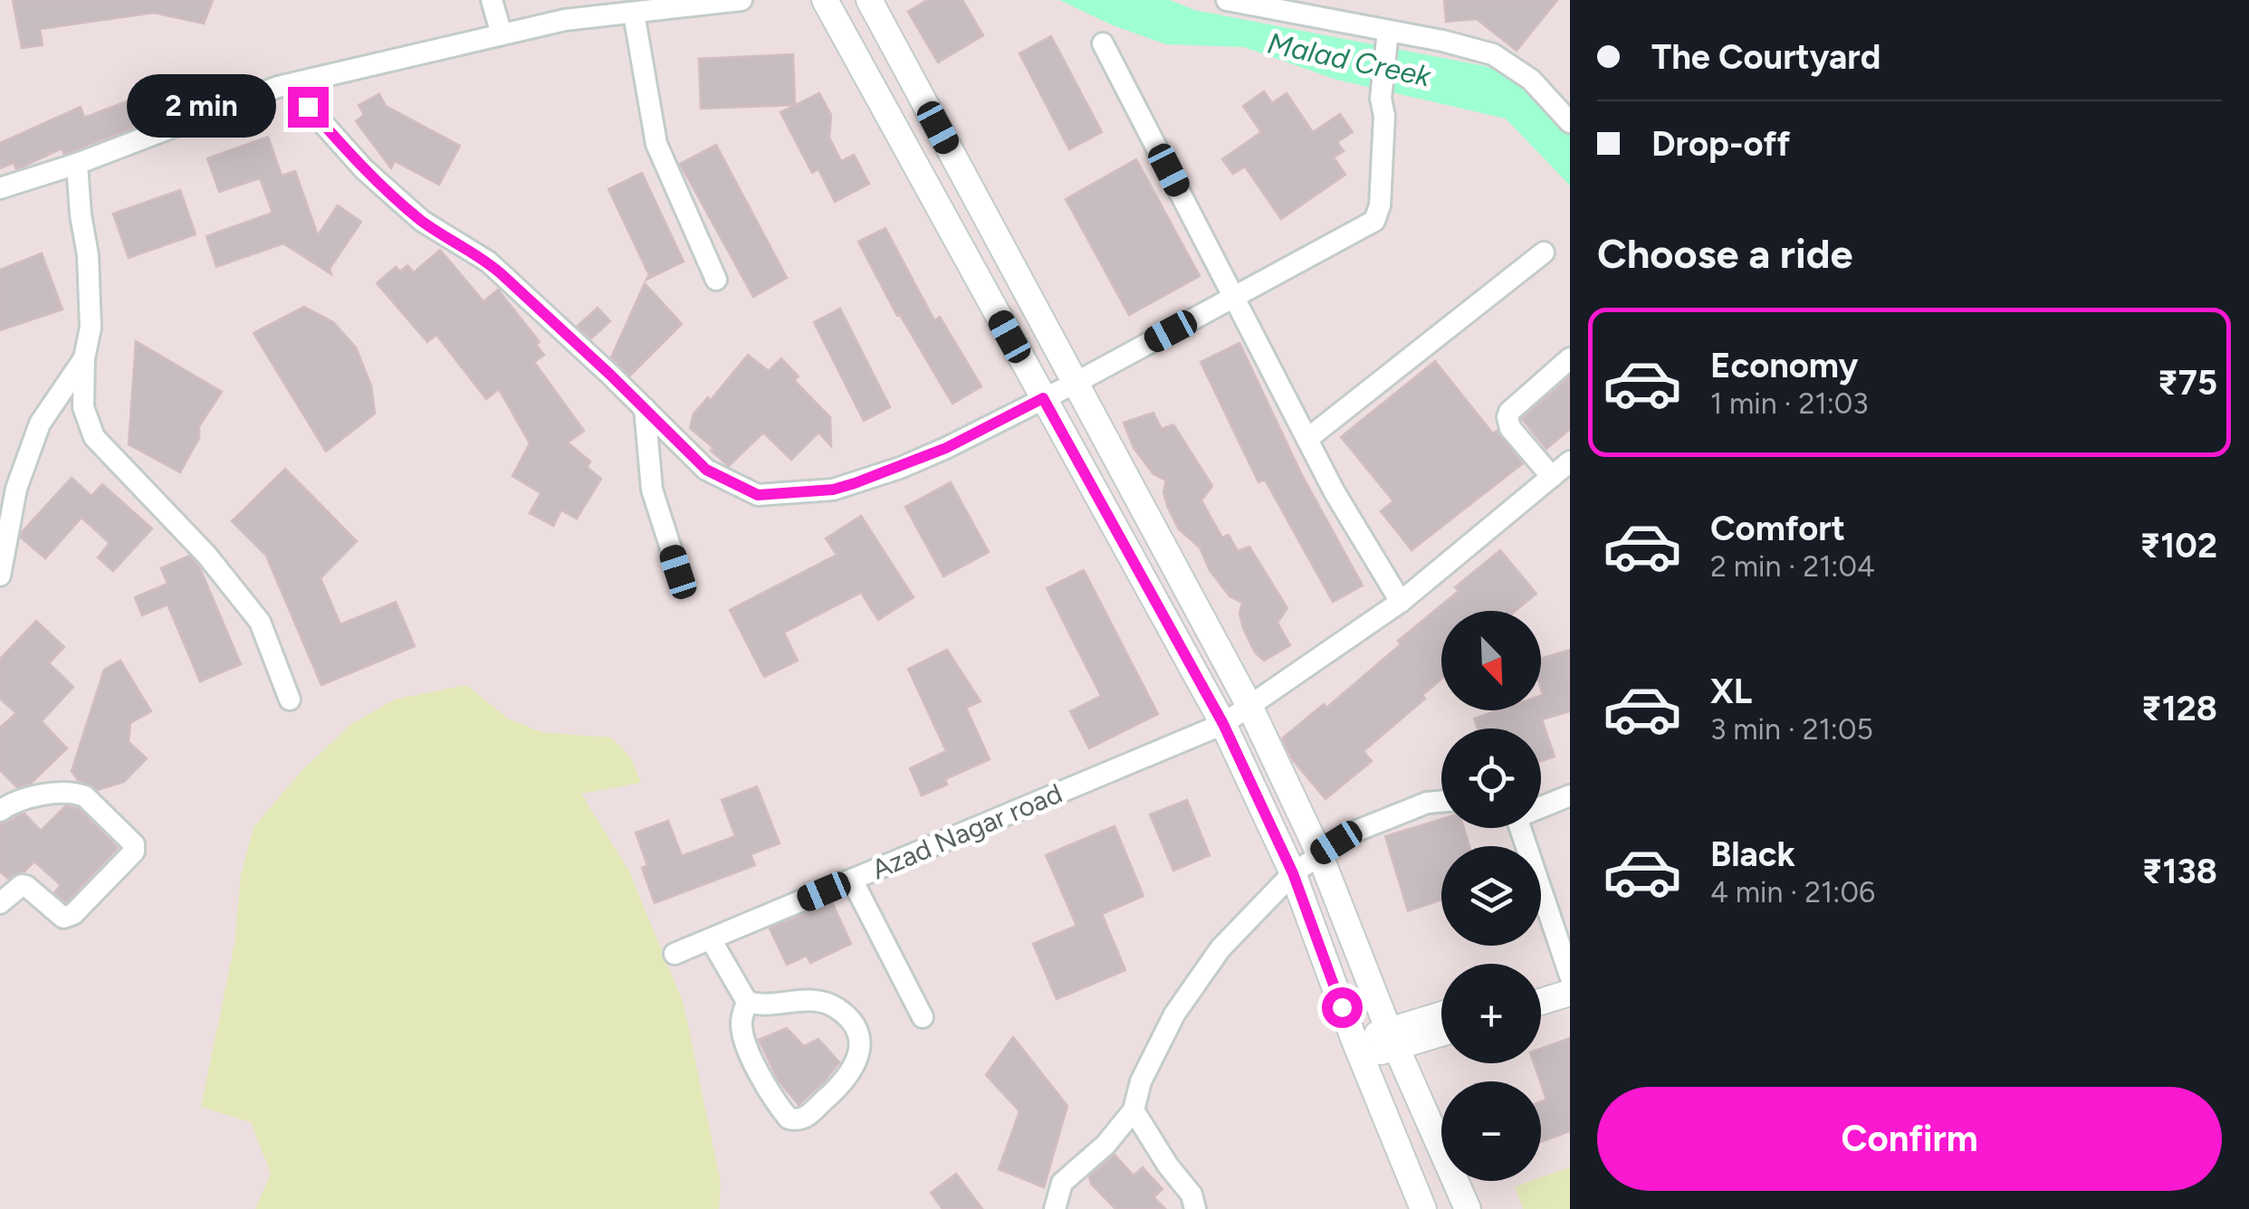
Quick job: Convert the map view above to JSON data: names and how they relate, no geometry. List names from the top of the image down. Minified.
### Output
{"streets":{"street":["Azad Nagar road"]},"water":["Malad Creek"],"north":"bottom right","page":{"banner":["The Courtyard","Drop-off"],"bubble":"2 min","heading":"Choose a ride","list":[{"name":"Economy","note":"1 min · 21:03","value":"₹75"},{"name":"Comfort","note":"2 min · 21:04","value":"₹102"},{"name":"XL","note":"3 min · 21:05","value":"₹128"},{"name":"Black","note":"4 min · 21:06","value":"₹138"}],"map_buttons":["+","−"],"buttons":"Confirm"}}
